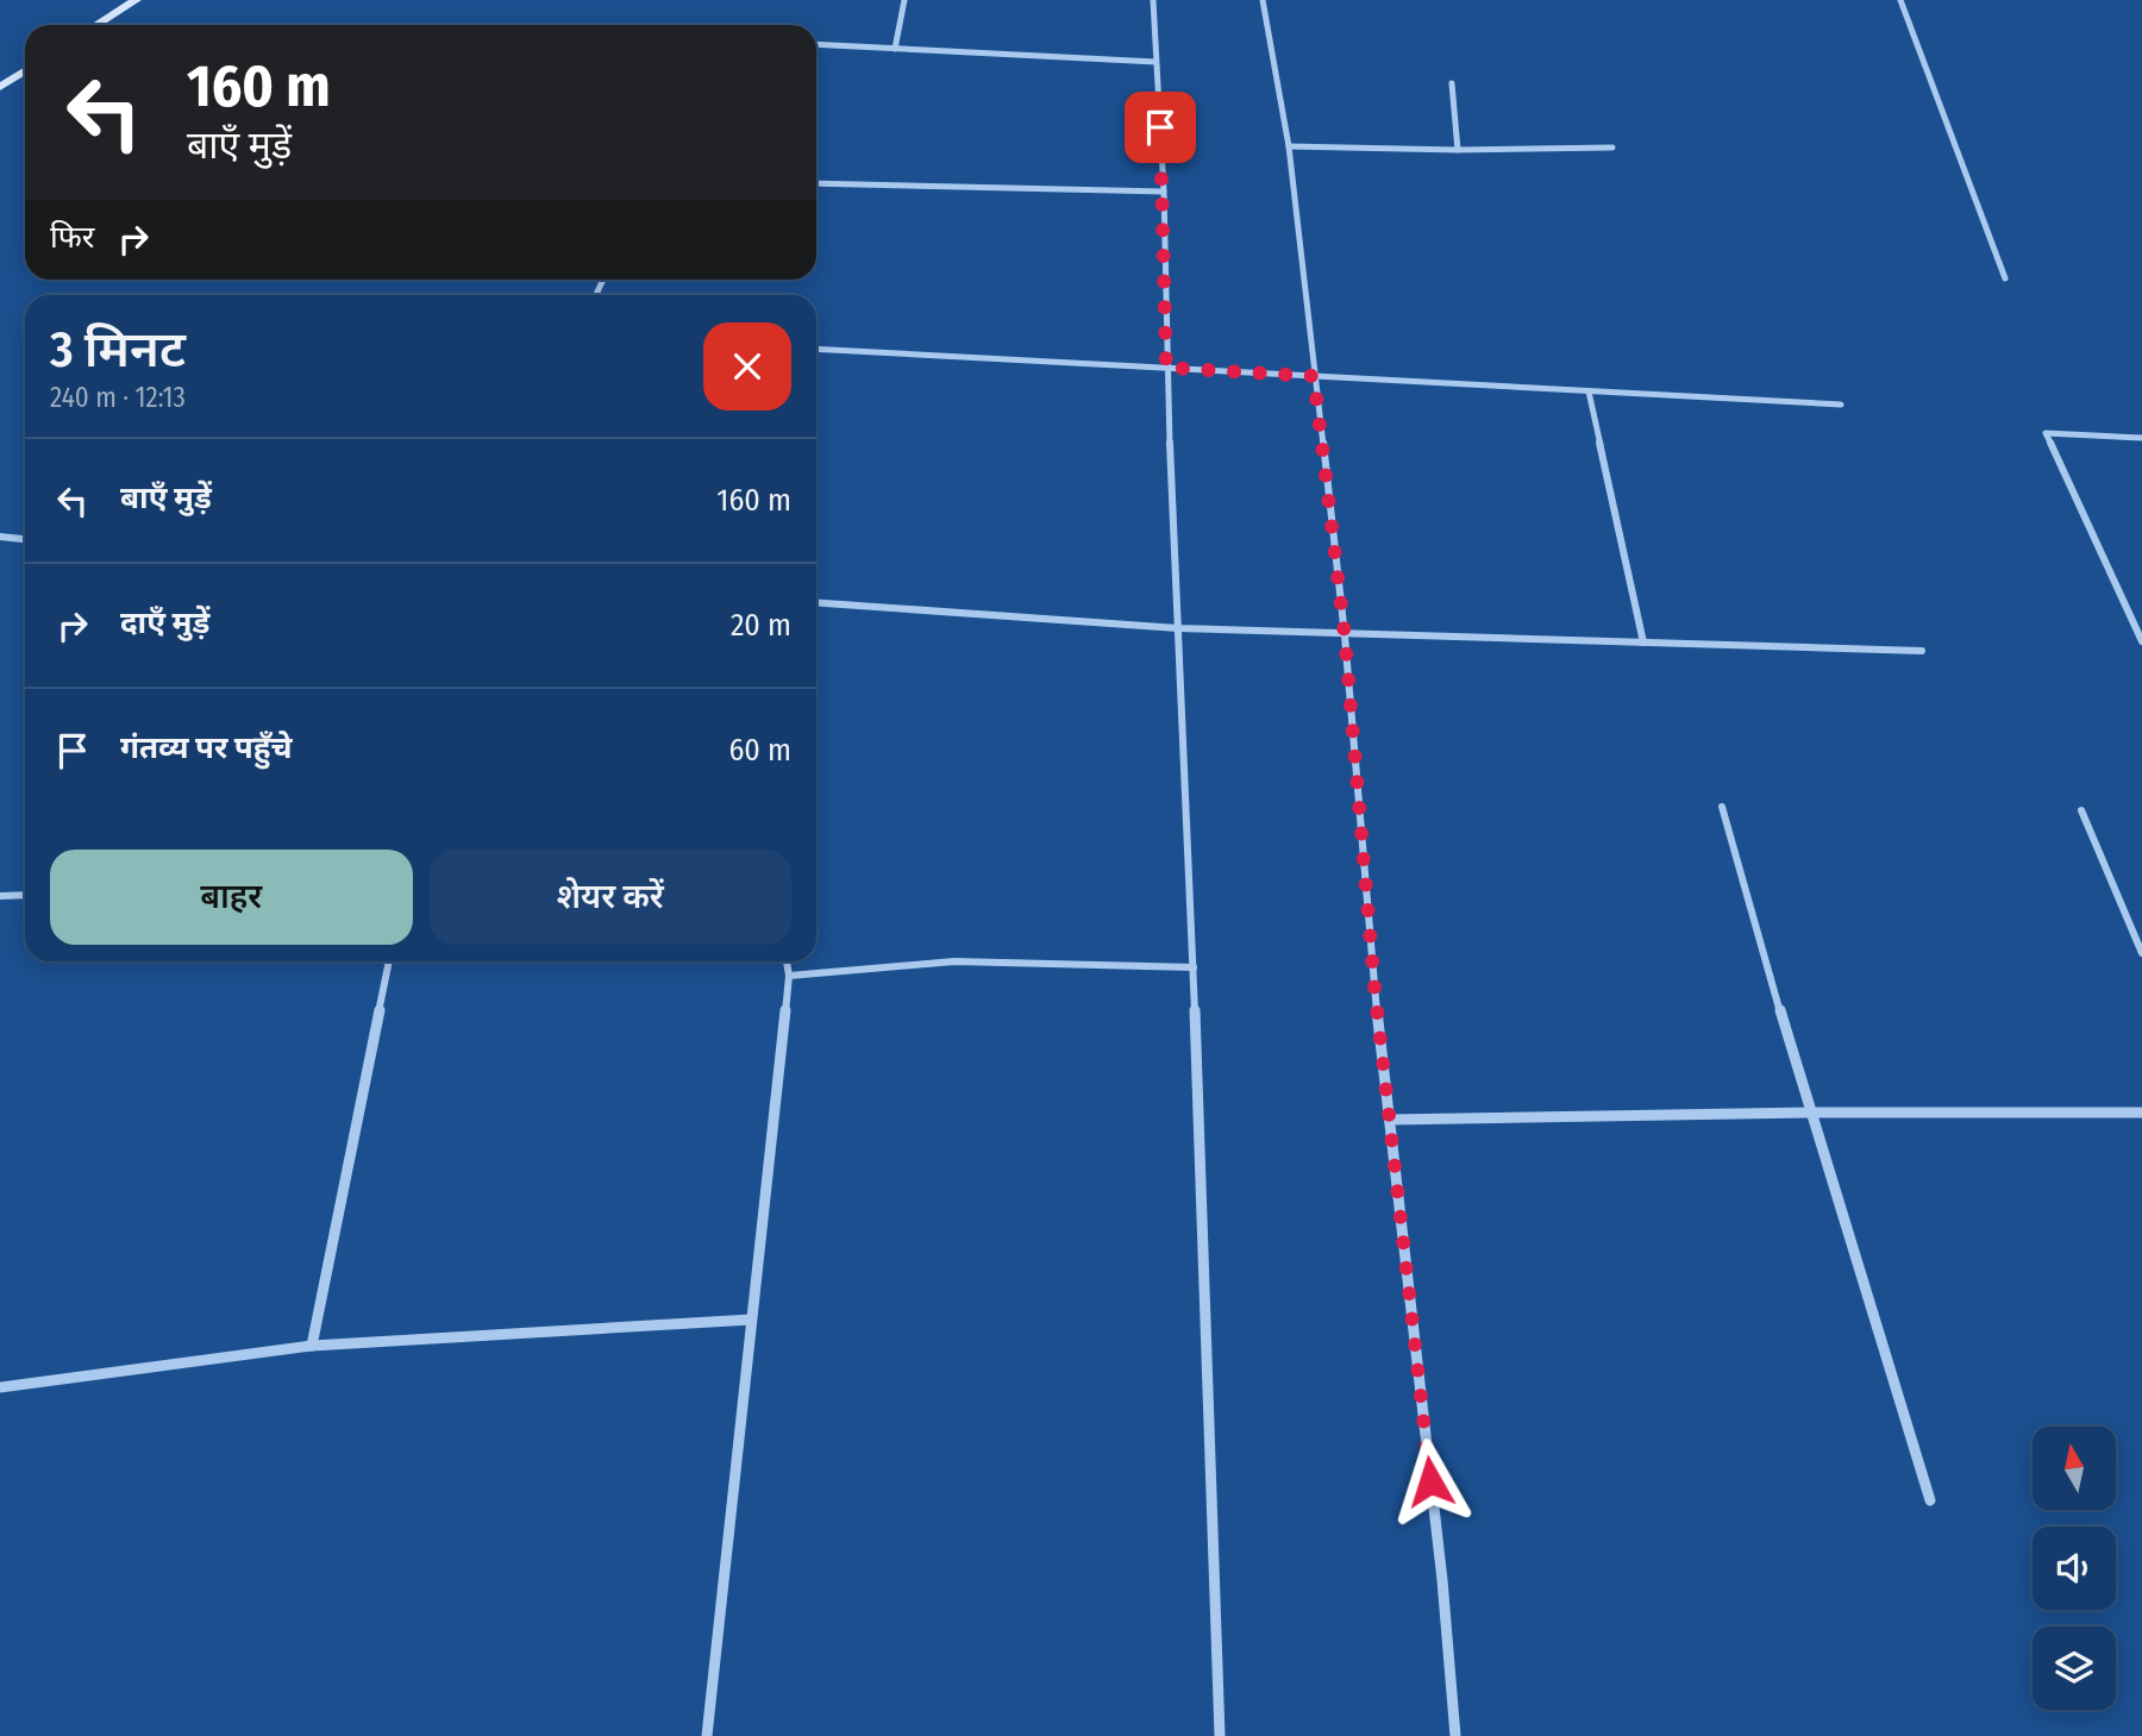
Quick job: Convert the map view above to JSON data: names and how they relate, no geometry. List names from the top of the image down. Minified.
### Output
{"north":"top","page":{"turn":["160 m","बाएँ मुड़ें"],"then":"फिर","heading":["3 मिनट","240 m · 12:13"],"list":[{"name":"बाएँ मुड़ें","value":"160 m"},{"name":"दाएँ मुड़ें","value":"20 m"},{"name":"गंतव्य पर पहुँचे","value":"60 m"}],"buttons":["बाहर","शेयर करें"]}}
